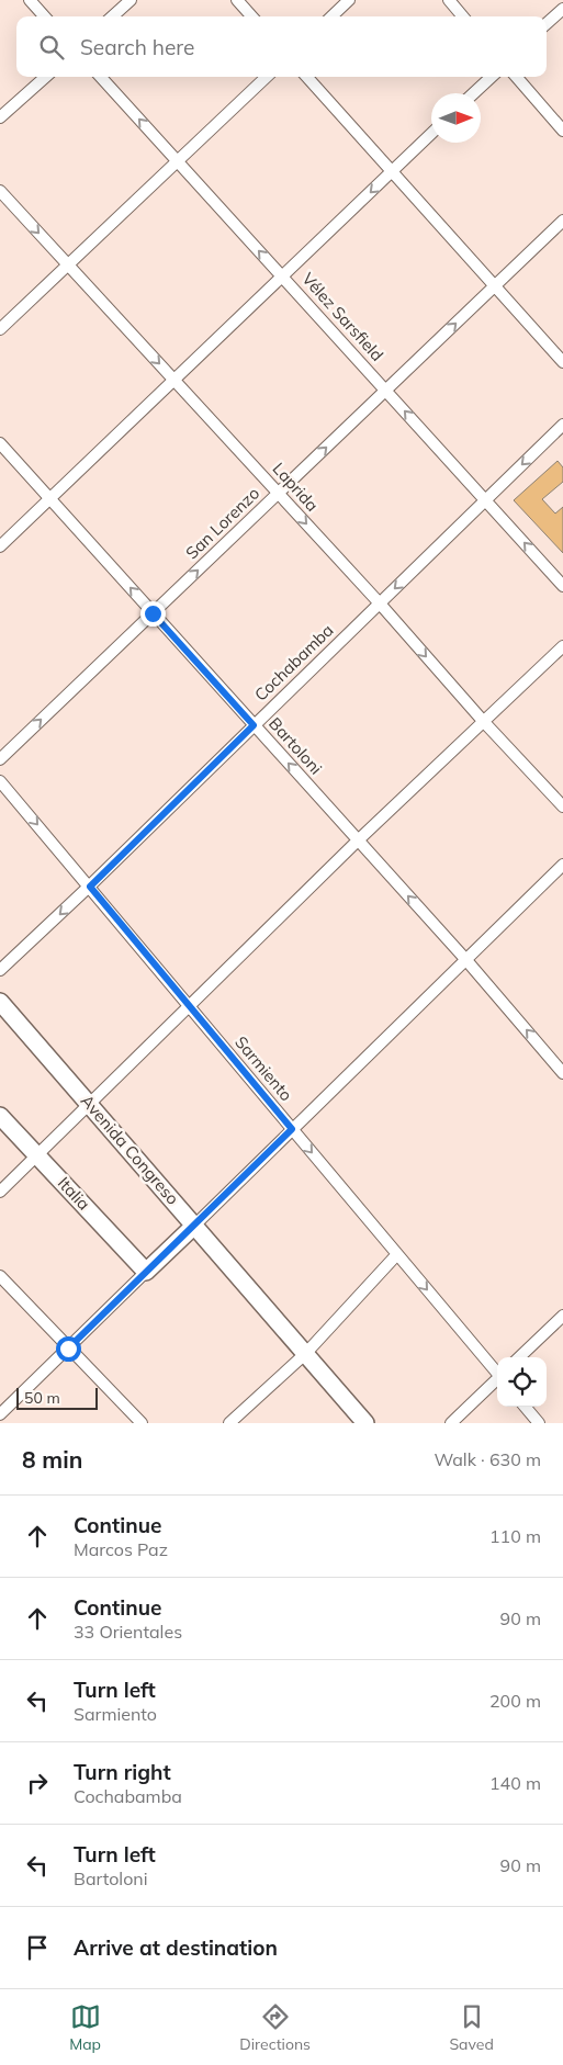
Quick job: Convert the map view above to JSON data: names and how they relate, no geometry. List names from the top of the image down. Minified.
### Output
{"streets":{"street":["Vélez Sarsfield","Laprida","San Lorenzo","Cochabamba","Bartoloni","Sarmiento","Avenida Congreso","Italia"]},"crossings":[["Vélez Sarsfield","San Lorenzo"],["Vélez Sarsfield","Cochabamba"],["Laprida","San Lorenzo"],["Laprida","Cochabamba"],["San Lorenzo","Bartoloni"],["Cochabamba","Bartoloni"],["Cochabamba","Sarmiento"]],"one_way":["Vélez Sarsfield","Laprida","San Lorenzo","Cochabamba","Bartoloni","Sarmiento"],"scale_bar":"50 m","north":"right","page":{"search":"Search here","scale":"50 m","heading":["8 min","Walk · 630 m"],"list":[["Continue","Marcos Paz","110 m"],["Continue","33 Orientales","90 m"],["Turn left","Sarmiento","200 m"],["Turn right","Cochabamba","140 m"],["Turn left","Bartoloni","90 m"],"Arrive at destination"],"nav":["Map","Directions","Saved"]}}
